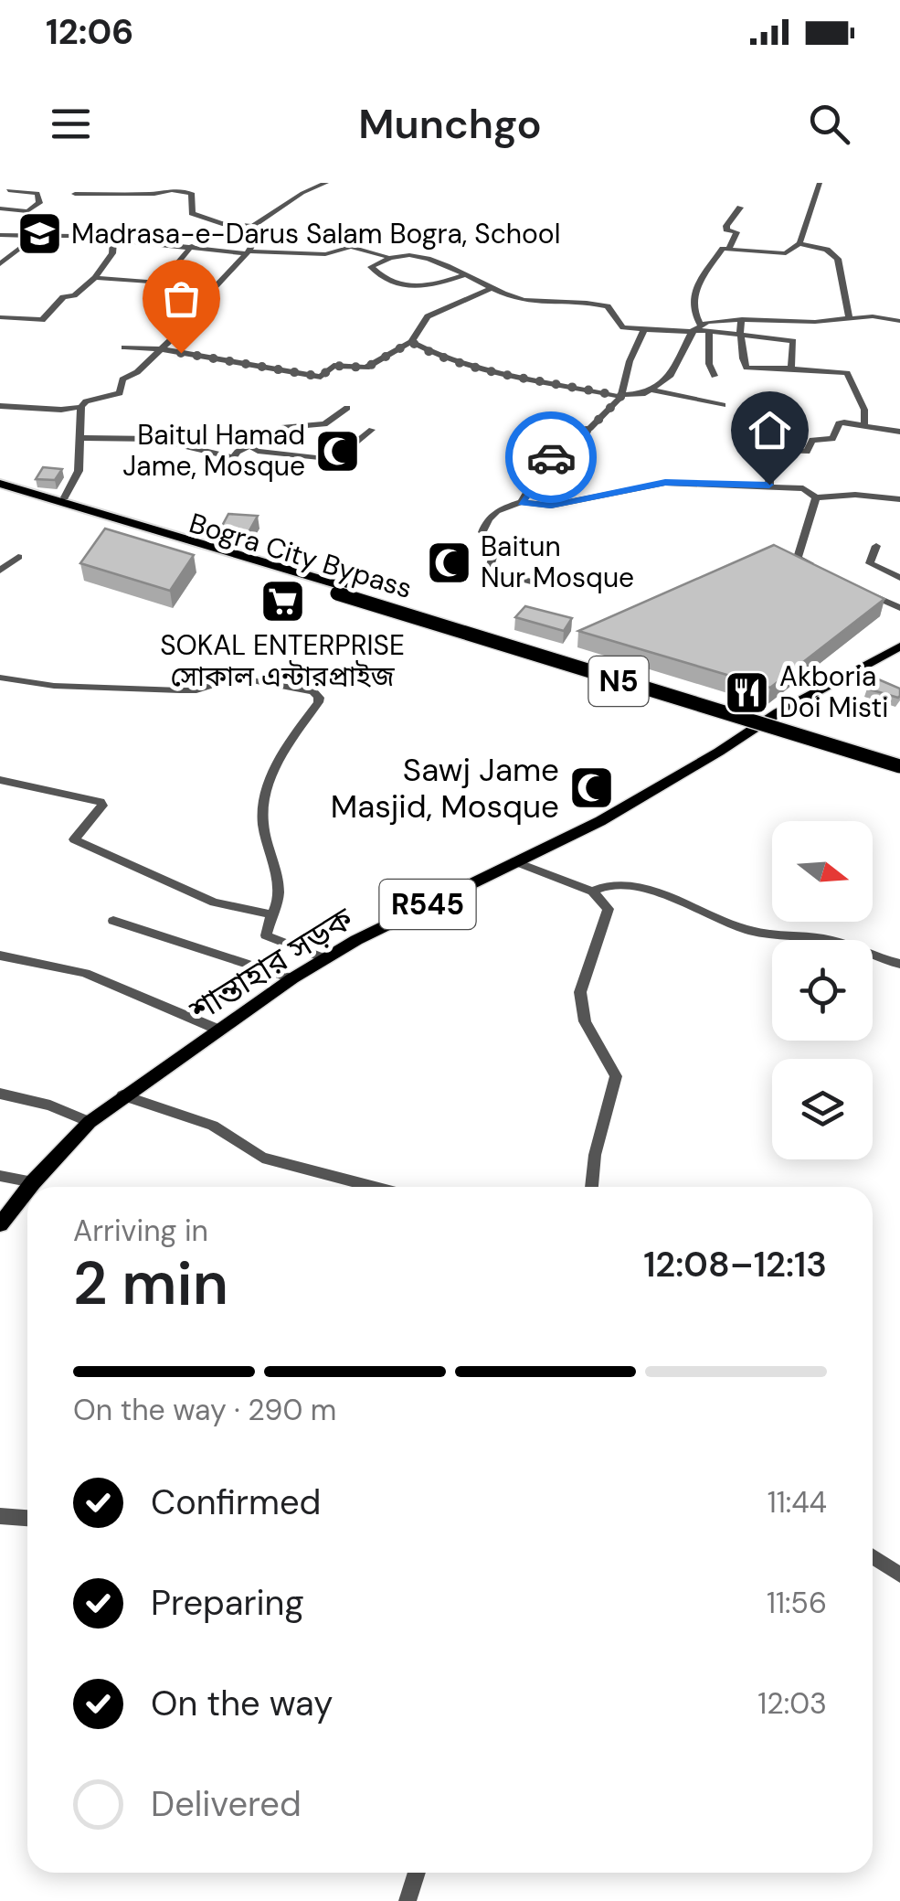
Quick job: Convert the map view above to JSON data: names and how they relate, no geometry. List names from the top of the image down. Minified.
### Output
{"streets":{"highway":["Bogra City Bypass","N5"],"main road":["R545","শান্তাহার সড়ক"]},"places":{"school or university":["Madrasa-e-Darus Salam Bogra, School"],"mosque":["Baitul Hamad Jame, Mosque","Baitun Nur Mosque","Sawj Jame Masjid, Mosque"],"supermarket":["SOKAL ENTERPRISE সোকাল এন্টারপ্রাইজ"],"restaurant":["Akboria Doi Misti"]},"north":"right","page":{"status":"12:06","header":"Munchgo","heading":["2 min","Arriving in","12:08–12:13"],"bar":"On the way · 290 m","list":[["Confirmed","11:44"],["Preparing","11:56"],["On the way","12:03"],"Delivered"]}}
